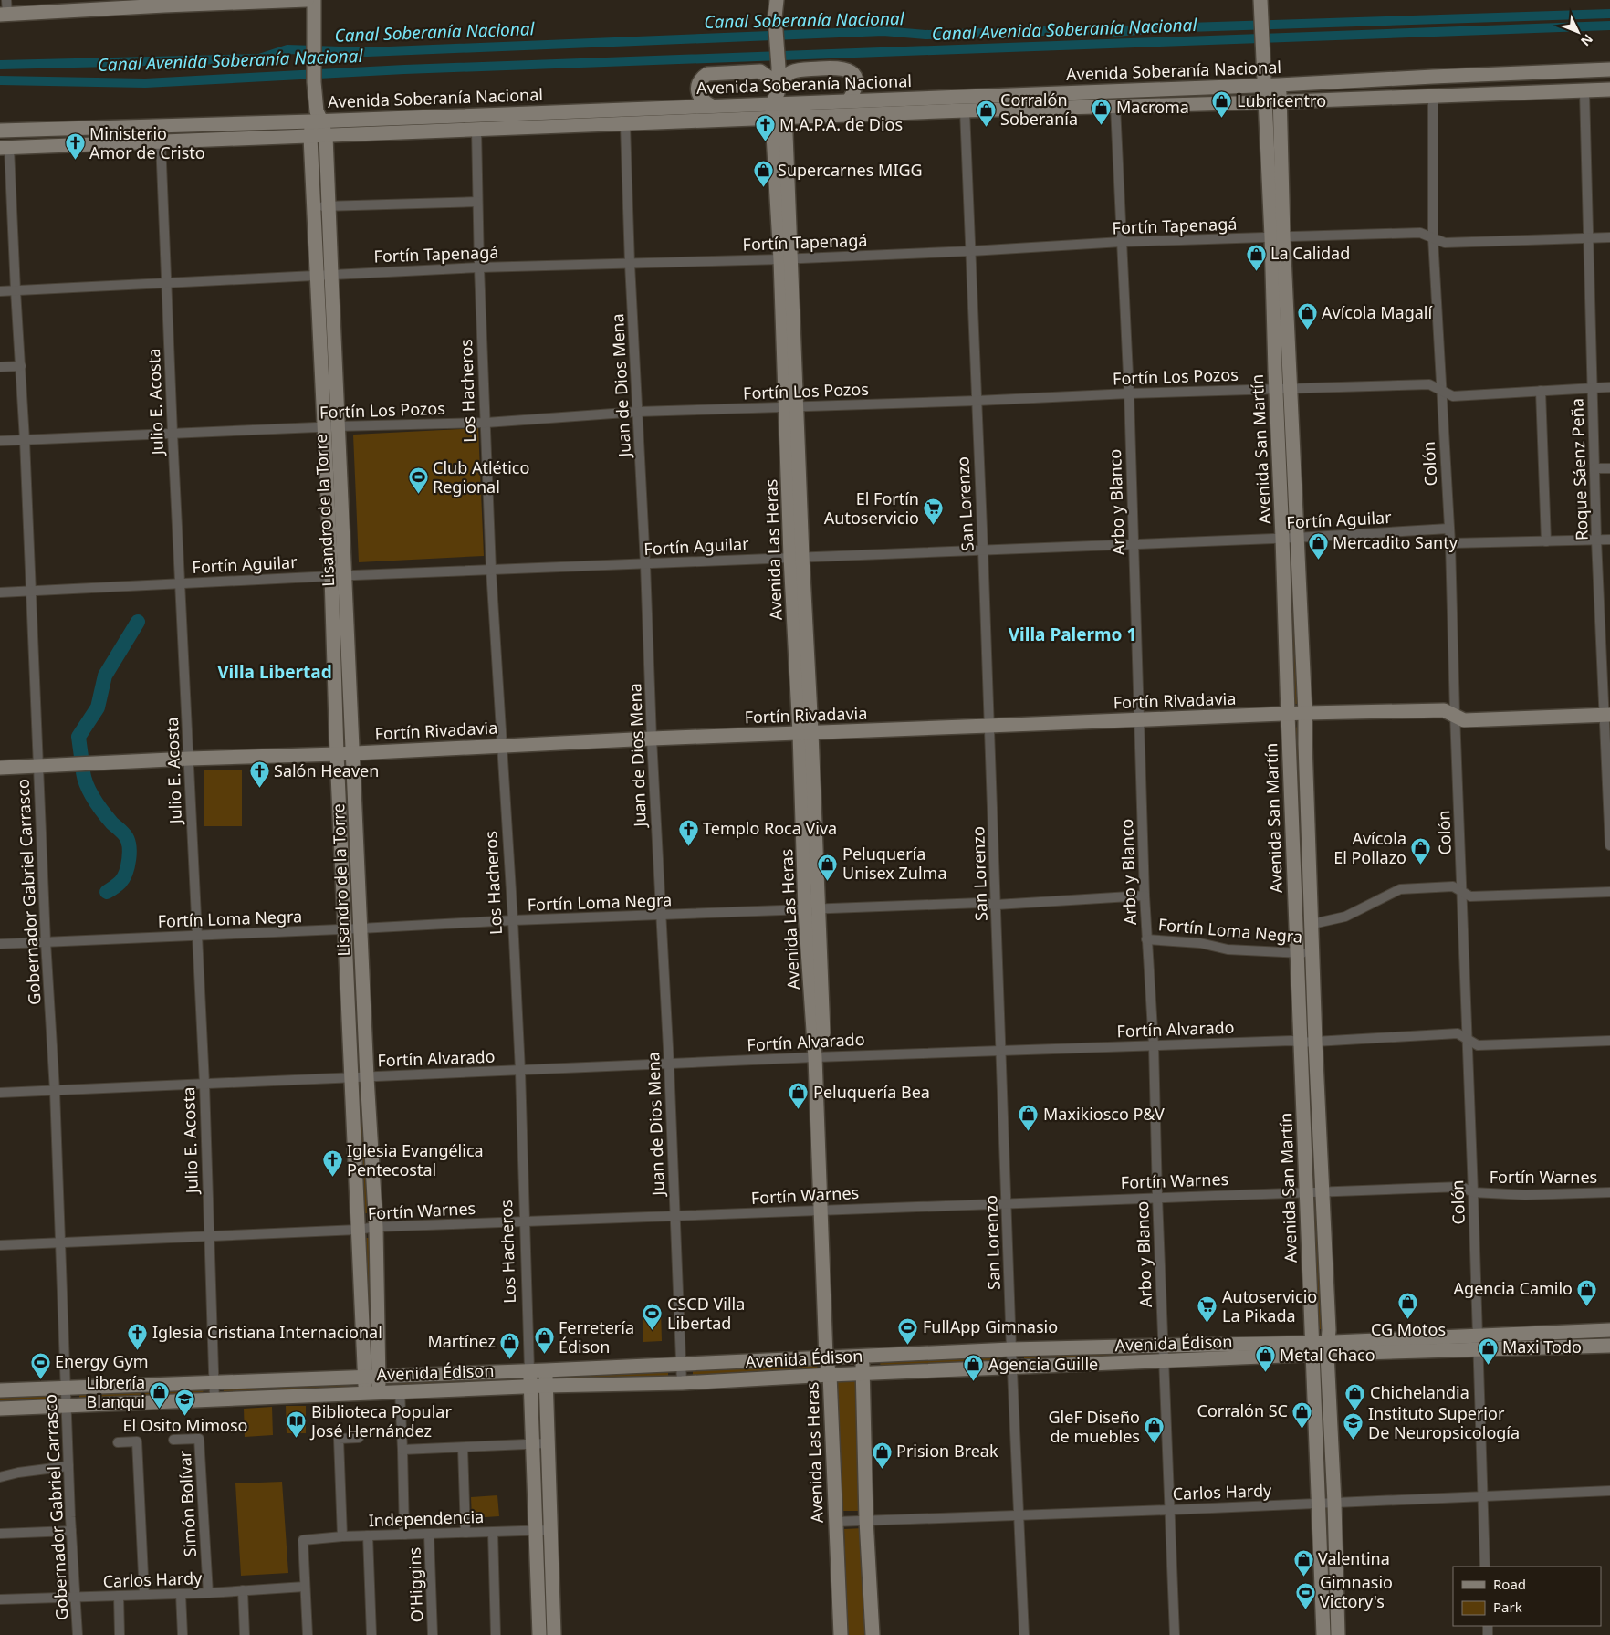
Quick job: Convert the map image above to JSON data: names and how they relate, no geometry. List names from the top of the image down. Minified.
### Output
{"streets":{"main road":["Avenida Soberanía Nacional","Los Hacheros","Avenida San Martín","Lisandro de la Torre","Avenida Las Heras","Fortín Rivadavia","Avenida Édison"],"street":["Fortín Tapenagá","Fortín Los Pozos","Juan de Dios Mena","Julio E. Acosta","Colón","Roque Sáenz Peña","Arbo y Blanco","San Lorenzo","Fortín Aguilar","Gobernador Gabriel Carrasco","Fortín Loma Negra","Fortín Alvarado","Fortín Warnes","Carlos Hardy","Simón Bolívar","Independencia","O'Higgins"]},"crossings":[["Avenida Soberanía Nacional","Juan de Dios Mena"],["Avenida Soberanía Nacional","Los Hacheros"],["Avenida Soberanía Nacional","Julio E. Acosta"],["Avenida Soberanía Nacional","Avenida San Martín"],["Avenida Soberanía Nacional","Colón"],["Avenida Soberanía Nacional","Roque Sáenz Peña"],["Avenida Soberanía Nacional","Arbo y Blanco"],["Avenida Soberanía Nacional","San Lorenzo"],["Avenida Soberanía Nacional","Lisandro de la Torre"],["Avenida Soberanía Nacional","Avenida Las Heras"],["Avenida Soberanía Nacional","Gobernador Gabriel Carrasco"],["Fortín Tapenagá","Juan de Dios Mena"],["Fortín Tapenagá","Los Hacheros"],["Fortín Tapenagá","Julio E. Acosta"],["Fortín Tapenagá","Avenida San Martín"],["Fortín Tapenagá","Colón"],["Fortín Tapenagá","Roque Sáenz Peña"],["Fortín Tapenagá","Arbo y Blanco"],["Fortín Tapenagá","San Lorenzo"],["Fortín Tapenagá","Lisandro de la Torre"],["Fortín Tapenagá","Avenida Las Heras"],["Fortín Tapenagá","Gobernador Gabriel Carrasco"],["Fortín Los Pozos","Juan de Dios Mena"],["Fortín Los Pozos","Los Hacheros"],["Fortín Los Pozos","Julio E. Acosta"],["Fortín Los Pozos","Avenida San Martín"],["Fortín Los Pozos","Colón"],["Fortín Los Pozos","Roque Sáenz Peña"],["Fortín Los Pozos","Arbo y Blanco"],["Fortín Los Pozos","San Lorenzo"],["Fortín Los Pozos","Lisandro de la Torre"],["Fortín Los Pozos","Avenida Las Heras"],["Fortín Los Pozos","Gobernador Gabriel Carrasco"],["Juan de Dios Mena","Fortín Aguilar"],["Juan de Dios Mena","Fortín Rivadavia"],["Juan de Dios Mena","Fortín Loma Negra"],["Juan de Dios Mena","Fortín Alvarado"],["Juan de Dios Mena","Fortín Warnes"],["Juan de Dios Mena","Avenida Édison"],["Los Hacheros","Fortín Aguilar"],["Los Hacheros","Fortín Rivadavia"],["Los Hacheros","Fortín Loma Negra"],["Los Hacheros","Fortín Alvarado"],["Los Hacheros","Fortín Warnes"],["Los Hacheros","Avenida Édison"],["Los Hacheros","Independencia"],["Julio E. Acosta","Fortín Aguilar"],["Julio E. Acosta","Fortín Rivadavia"],["Julio E. Acosta","Fortín Loma Negra"],["Julio E. Acosta","Fortín Alvarado"],["Julio E. Acosta","Fortín Warnes"],["Julio E. Acosta","Avenida Édison"],["Avenida San Martín","Fortín Aguilar"],["Avenida San Martín","Fortín Rivadavia"],["Avenida San Martín","Fortín Loma Negra"],["Avenida San Martín","Fortín Alvarado"],["Avenida San Martín","Fortín Warnes"],["Avenida San Martín","Avenida Édison"],["Avenida San Martín","Carlos Hardy"],["Colón","Fortín Aguilar"],["Colón","Fortín Rivadavia"],["Colón","Fortín Loma Negra"],["Colón","Fortín Alvarado"],["Colón","Fortín Warnes"],["Colón","Avenida Édison"],["Colón","Carlos Hardy"],["Roque Sáenz Peña","Fortín Rivadavia"],["Arbo y Blanco","Fortín Aguilar"],["Arbo y Blanco","Fortín Rivadavia"],["Arbo y Blanco","Fortín Loma Negra"],["Arbo y Blanco","Fortín Alvarado"],["Arbo y Blanco","Fortín Warnes"],["Arbo y Blanco","Avenida Édison"],["Arbo y Blanco","Carlos Hardy"],["San Lorenzo","Fortín Aguilar"],["San Lorenzo","Fortín Rivadavia"],["San Lorenzo","Fortín Loma Negra"],["San Lorenzo","Fortín Alvarado"],["San Lorenzo","Fortín Warnes"],["San Lorenzo","Avenida Édison"],["San Lorenzo","Carlos Hardy"],["Lisandro de la Torre","Fortín Aguilar"],["Lisandro de la Torre","Fortín Rivadavia"],["Lisandro de la Torre","Fortín Loma Negra"],["Lisandro de la Torre","Fortín Alvarado"],["Lisandro de la Torre","Fortín Warnes"],["Lisandro de la Torre","Avenida Édison"],["Fortín Aguilar","Avenida Las Heras"],["Fortín Aguilar","Gobernador Gabriel Carrasco"],["Avenida Las Heras","Fortín Rivadavia"],["Avenida Las Heras","Fortín Loma Negra"],["Avenida Las Heras","Fortín Alvarado"],["Avenida Las Heras","Fortín Warnes"],["Avenida Las Heras","Avenida Édison"],["Avenida Las Heras","Carlos Hardy"],["Fortín Rivadavia","Gobernador Gabriel Carrasco"],["Gobernador Gabriel Carrasco","Fortín Loma Negra"],["Gobernador Gabriel Carrasco","Fortín Alvarado"],["Gobernador Gabriel Carrasco","Fortín Warnes"],["Gobernador Gabriel Carrasco","Avenida Édison"],["Gobernador Gabriel Carrasco","Carlos Hardy"],["Carlos Hardy","Simón Bolívar"],["Carlos Hardy","Independencia"],["Independencia","O'Higgins"]],"districts":["Villa Palermo 1","Villa Libertad"],"water":["Canal Soberanía Nacional","Canal Avenida Soberanía Nacional"],"places":{"shop":["Lubricentro","Macroma","Corralón Soberanía","Supercarnes MIGG","La Calidad","Avícola Magalí","Mercadito Santy","Avícola El Pollazo","Peluquería Unisex Zulma","Peluquería Bea","Maxikiosco P&V","Agencia Camilo","CG Motos","Ferretería Édison","Martínez","Maxi Todo","Metal Chaco","Agencia Guille","Librería Blanqui","Chichelandia","Corralón SC","GleF Diseño de muebles","Prision Break","Valentina"],"church":["M.A.P.A. de Dios","Ministerio Amor de Cristo","Salón Heaven","Templo Roca Viva","Iglesia Evangélica Pentecostal","Iglesia Cristiana Internacional"],"sports":["Club Atlético Regional","CSCD Villa Libertad","FullApp Gimnasio","Energy Gym","Gimnasio Victory's"],"supermarket":["El Fortín Autoservicio","Autoservicio La Pikada"],"school or university":["El Osito Mimoso","Instituto Superior De Neuropsicología"],"library":["Biblioteca Popular José Hernández"]},"legend":["Road","Park"],"north":"bottom right"}
